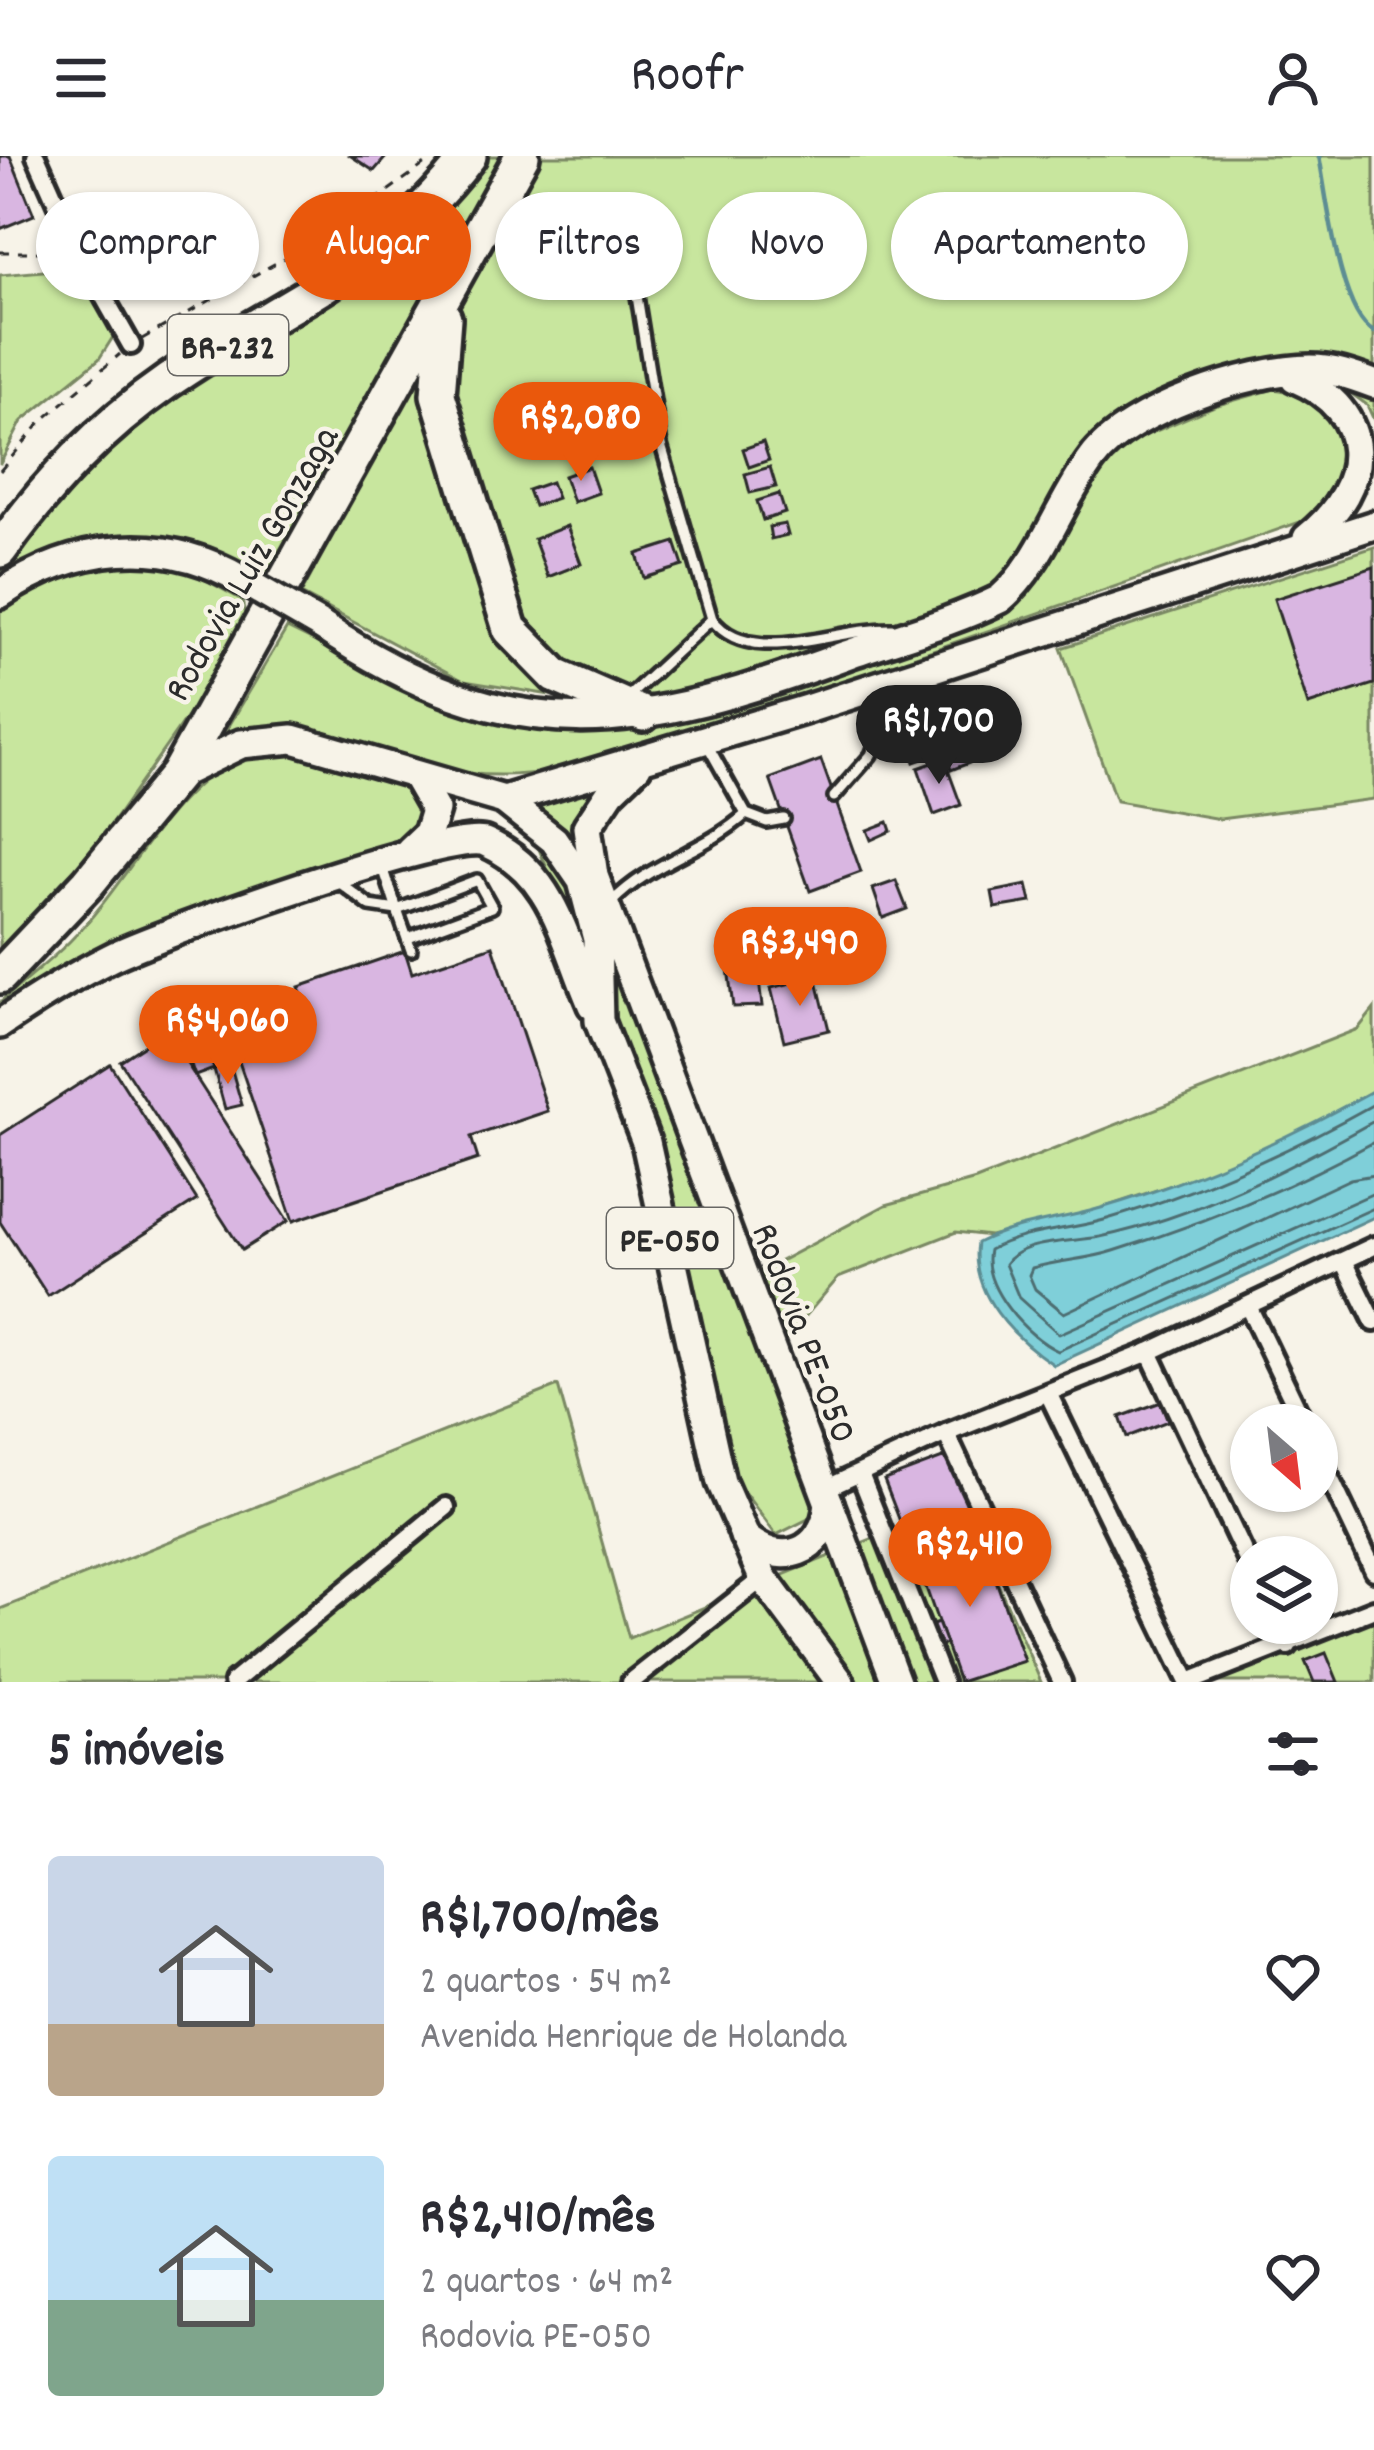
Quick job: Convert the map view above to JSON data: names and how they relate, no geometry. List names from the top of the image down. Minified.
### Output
{"streets":{"highway":["BR-232","Rodovia Luiz Gonzaga"],"main road":["PE-050","Rodovia PE-050"]},"crossings":[["Rodovia Luiz Gonzaga","PE-050"],["PE-050","Rodovia PE-050"]],"north":"bottom right","page":{"header":"Roofr","chip":["Comprar","Alugar","Filtros","Novo","Apartamento"],"price":["R$2,080","R$1,700","R$3,490","R$4,060","R$2,410"],"heading":"5 imóveis","list":[{"name":"R$1,700/mês","note":"2 quartos · 54 m² · Avenida Henrique de Holanda"},{"name":"R$2,410/mês","note":"2 quartos · 64 m² · Rodovia PE-050"}]}}
